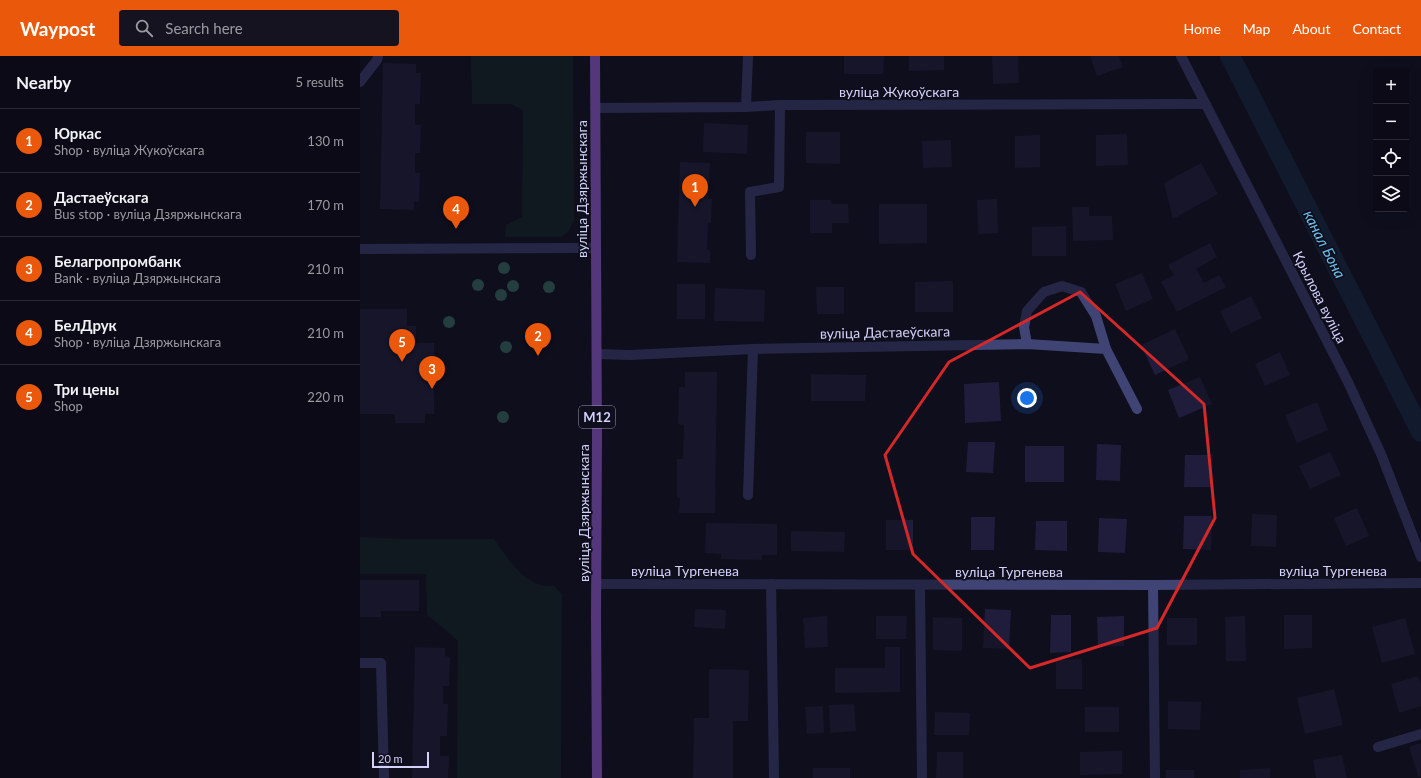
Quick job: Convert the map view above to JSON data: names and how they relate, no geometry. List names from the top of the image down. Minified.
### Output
{"streets":{"main road":["вуліца Дзяржынскага","М12"],"street":["вуліца Жукоўскага","Крылова вуліца","вуліца Дастаеўскага","вуліца Тургенева"]},"crossings":[["вуліца Жукоўскага","вуліца Дзяржынскага"],["вуліца Жукоўскага","Крылова вуліца"],["вуліца Дзяржынскага","вуліца Дастаеўскага"],["вуліца Дзяржынскага","вуліца Тургенева"]],"water":["канал Бона"],"scale_bar":"20 m","page":{"header":"Waypost","search":"Search here","nav":["Home","Map","About","Contact"],"heading":["Nearby","5 results"],"map_buttons":["+","−"],"list":[{"mark":"1","name":"Юркас","note":"Shop · вуліца Жукоўскага","value":"130 m"},{"mark":"2","name":"Дастаеўскага","note":"Bus stop · вуліца Дзяржынскага","value":"170 m"},{"mark":"3","name":"Белагропромбанк","note":"Bank · вуліца Дзяржынскага","value":"210 m"},{"mark":"4","name":"БелДрук","note":"Shop · вуліца Дзяржынскага","value":"210 m"},{"mark":"5","name":"Три цены","note":"Shop","value":"220 m"}],"pins":["1","4","2","5","3"],"scale":"20 m"}}
